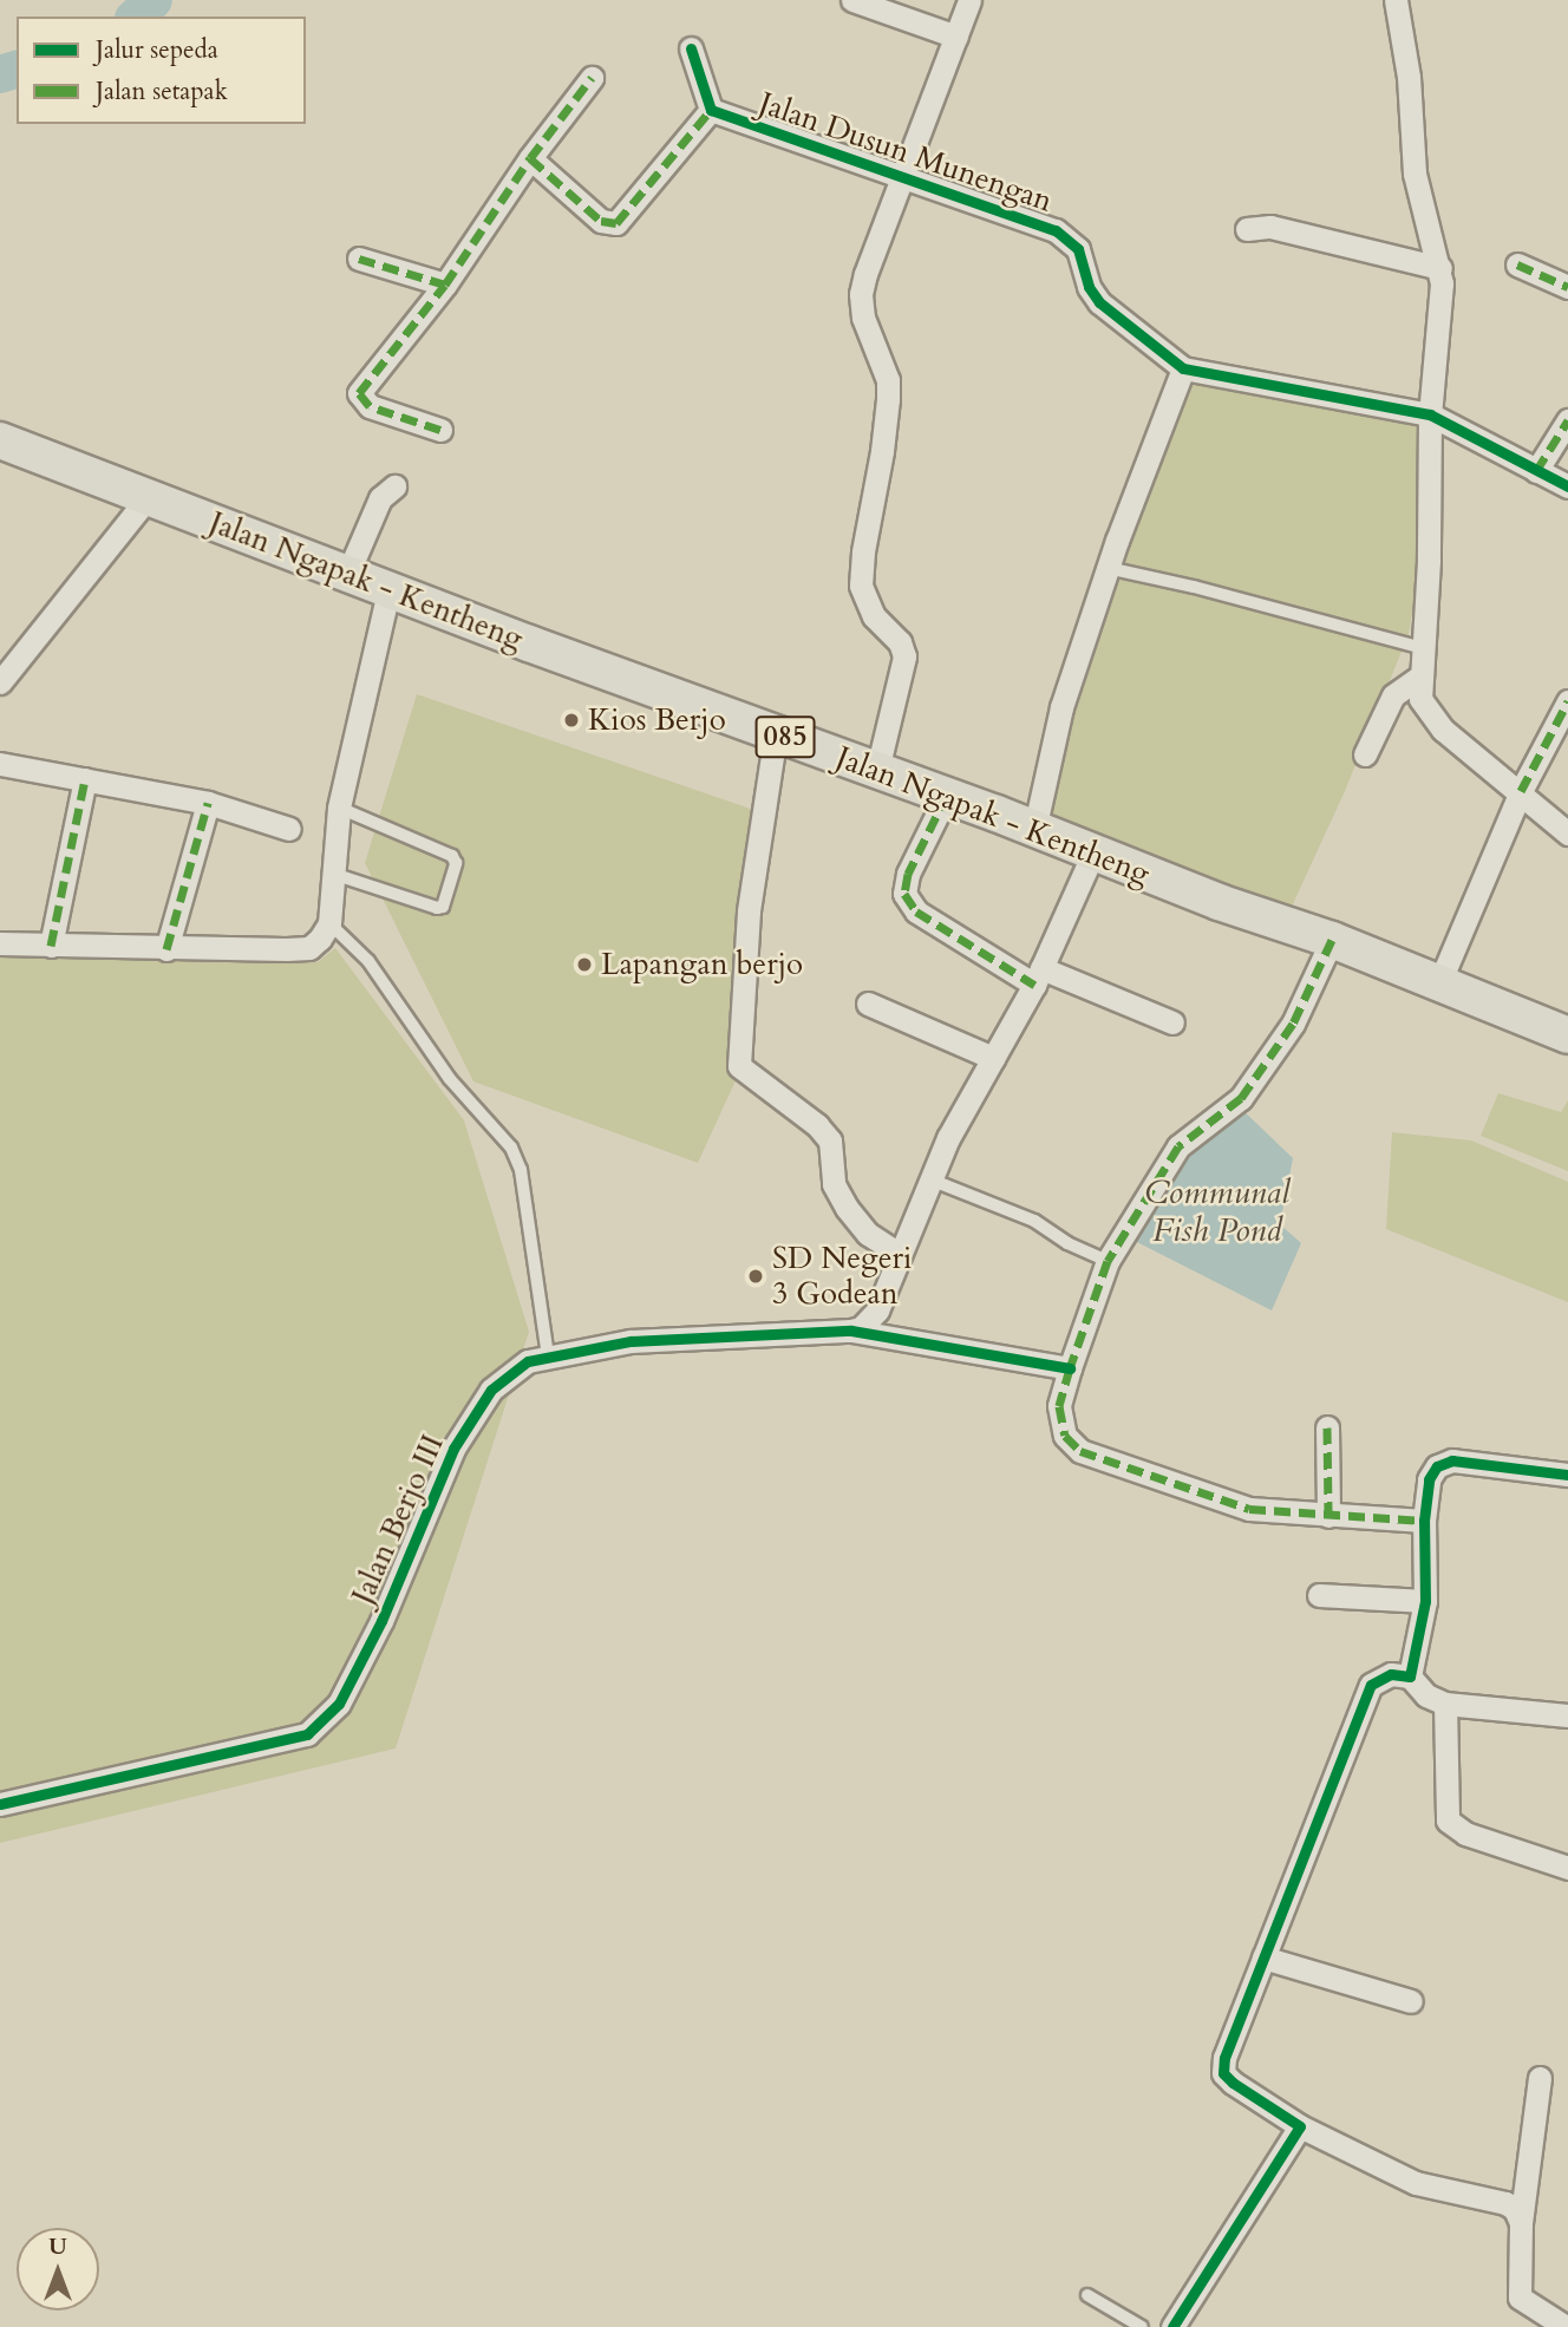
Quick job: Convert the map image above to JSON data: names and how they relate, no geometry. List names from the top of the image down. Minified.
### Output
{"streets":{"main road":["Jalan Ngapak - Kentheng","085"],"street":["Jalan Dusun Munengan","Jalan Berjo III"]},"water":["Communal Fish Pond"],"places":["Kios Berjo","Lapangan berjo","SD Negeri 3 Godean"],"legend":["Jalur sepeda","Jalan setapak"],"north":"top"}
